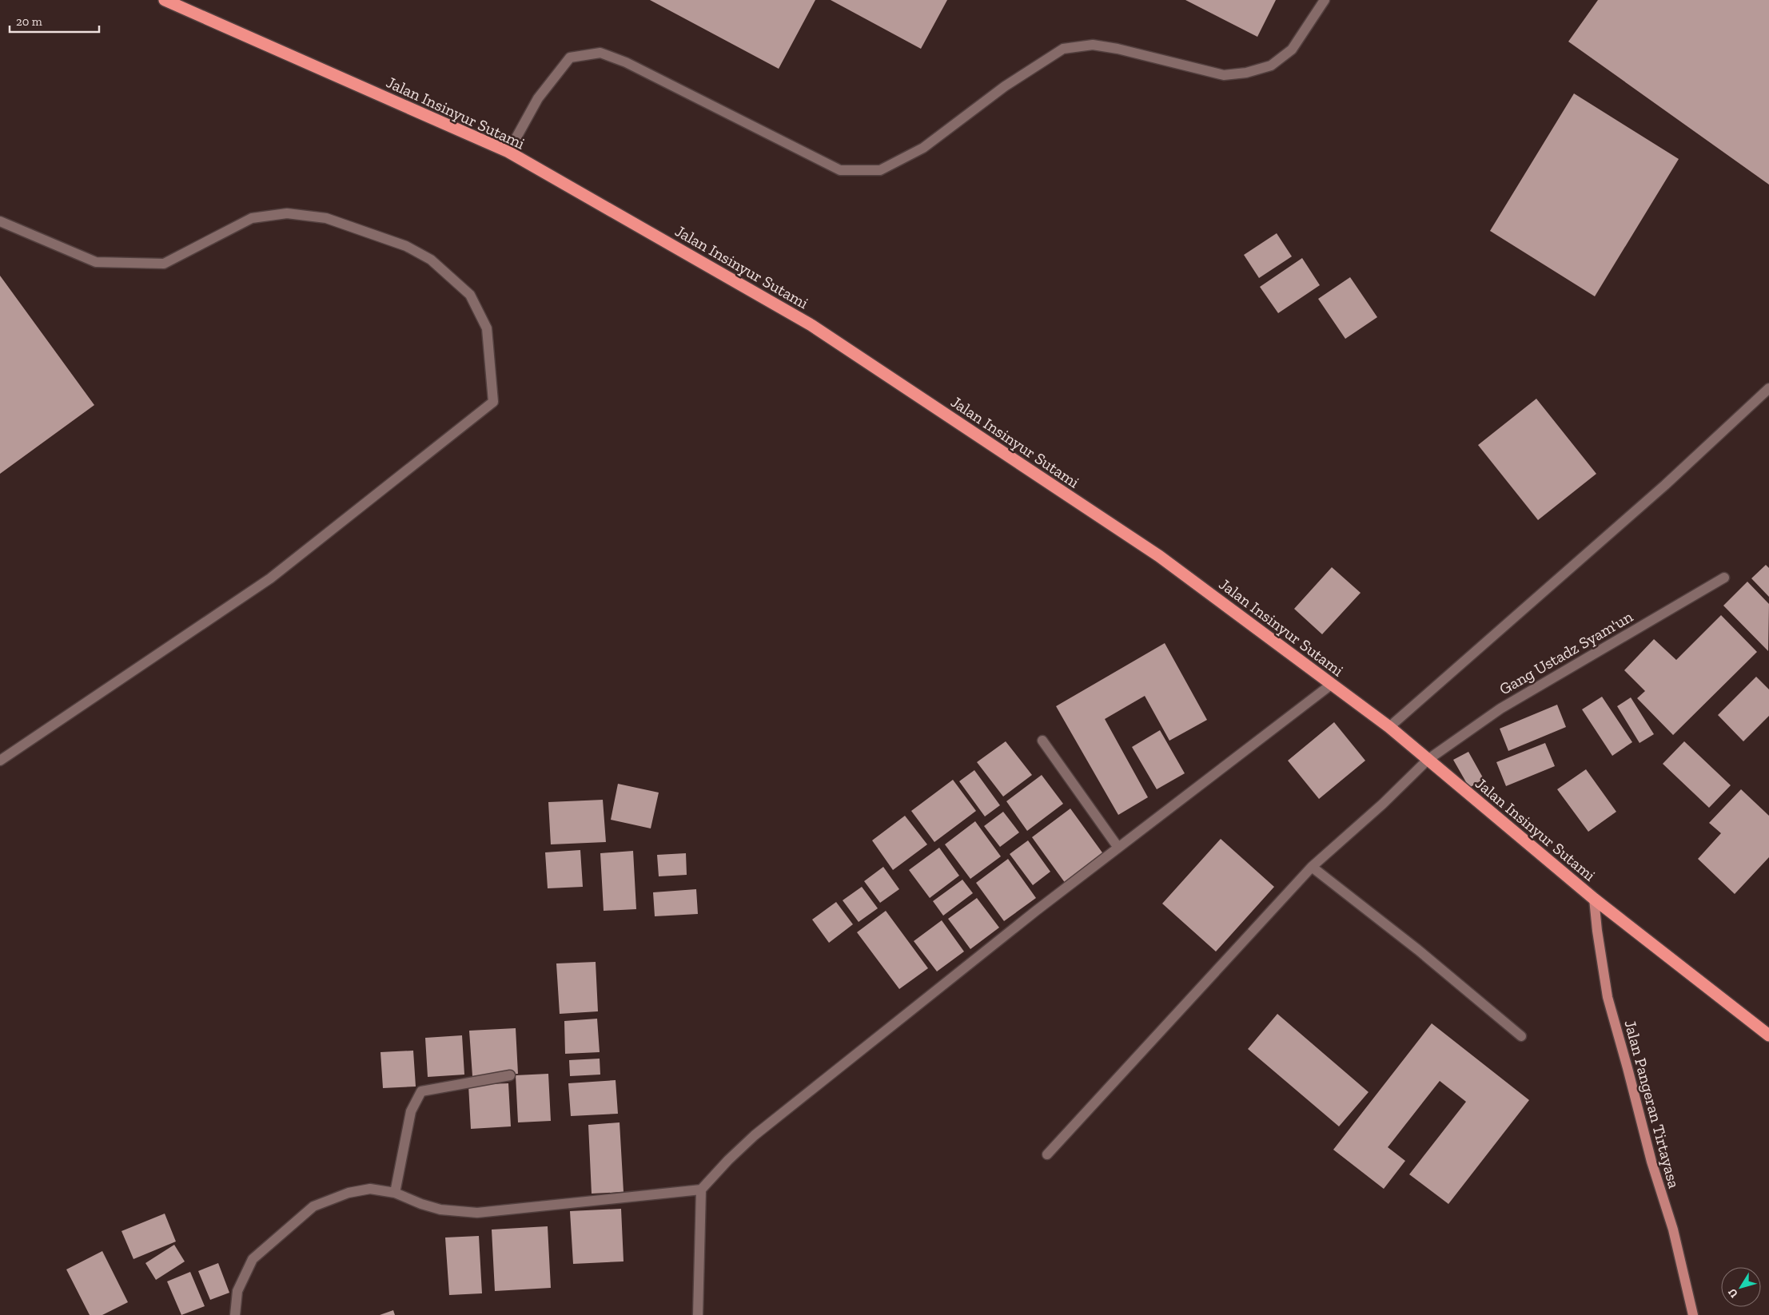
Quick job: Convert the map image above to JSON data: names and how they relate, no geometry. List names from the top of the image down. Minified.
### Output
{"streets":{"highway":["Jalan Insinyur Sutami"],"main road":["Jalan Pangeran Tirtayasa"],"street":["Gang Ustadz Syam'un"]},"crossings":[["Jalan Insinyur Sutami","Gang Ustadz Syam'un"],["Jalan Insinyur Sutami","Jalan Pangeran Tirtayasa"]],"scale_bar":"20 m","north":"bottom left"}
